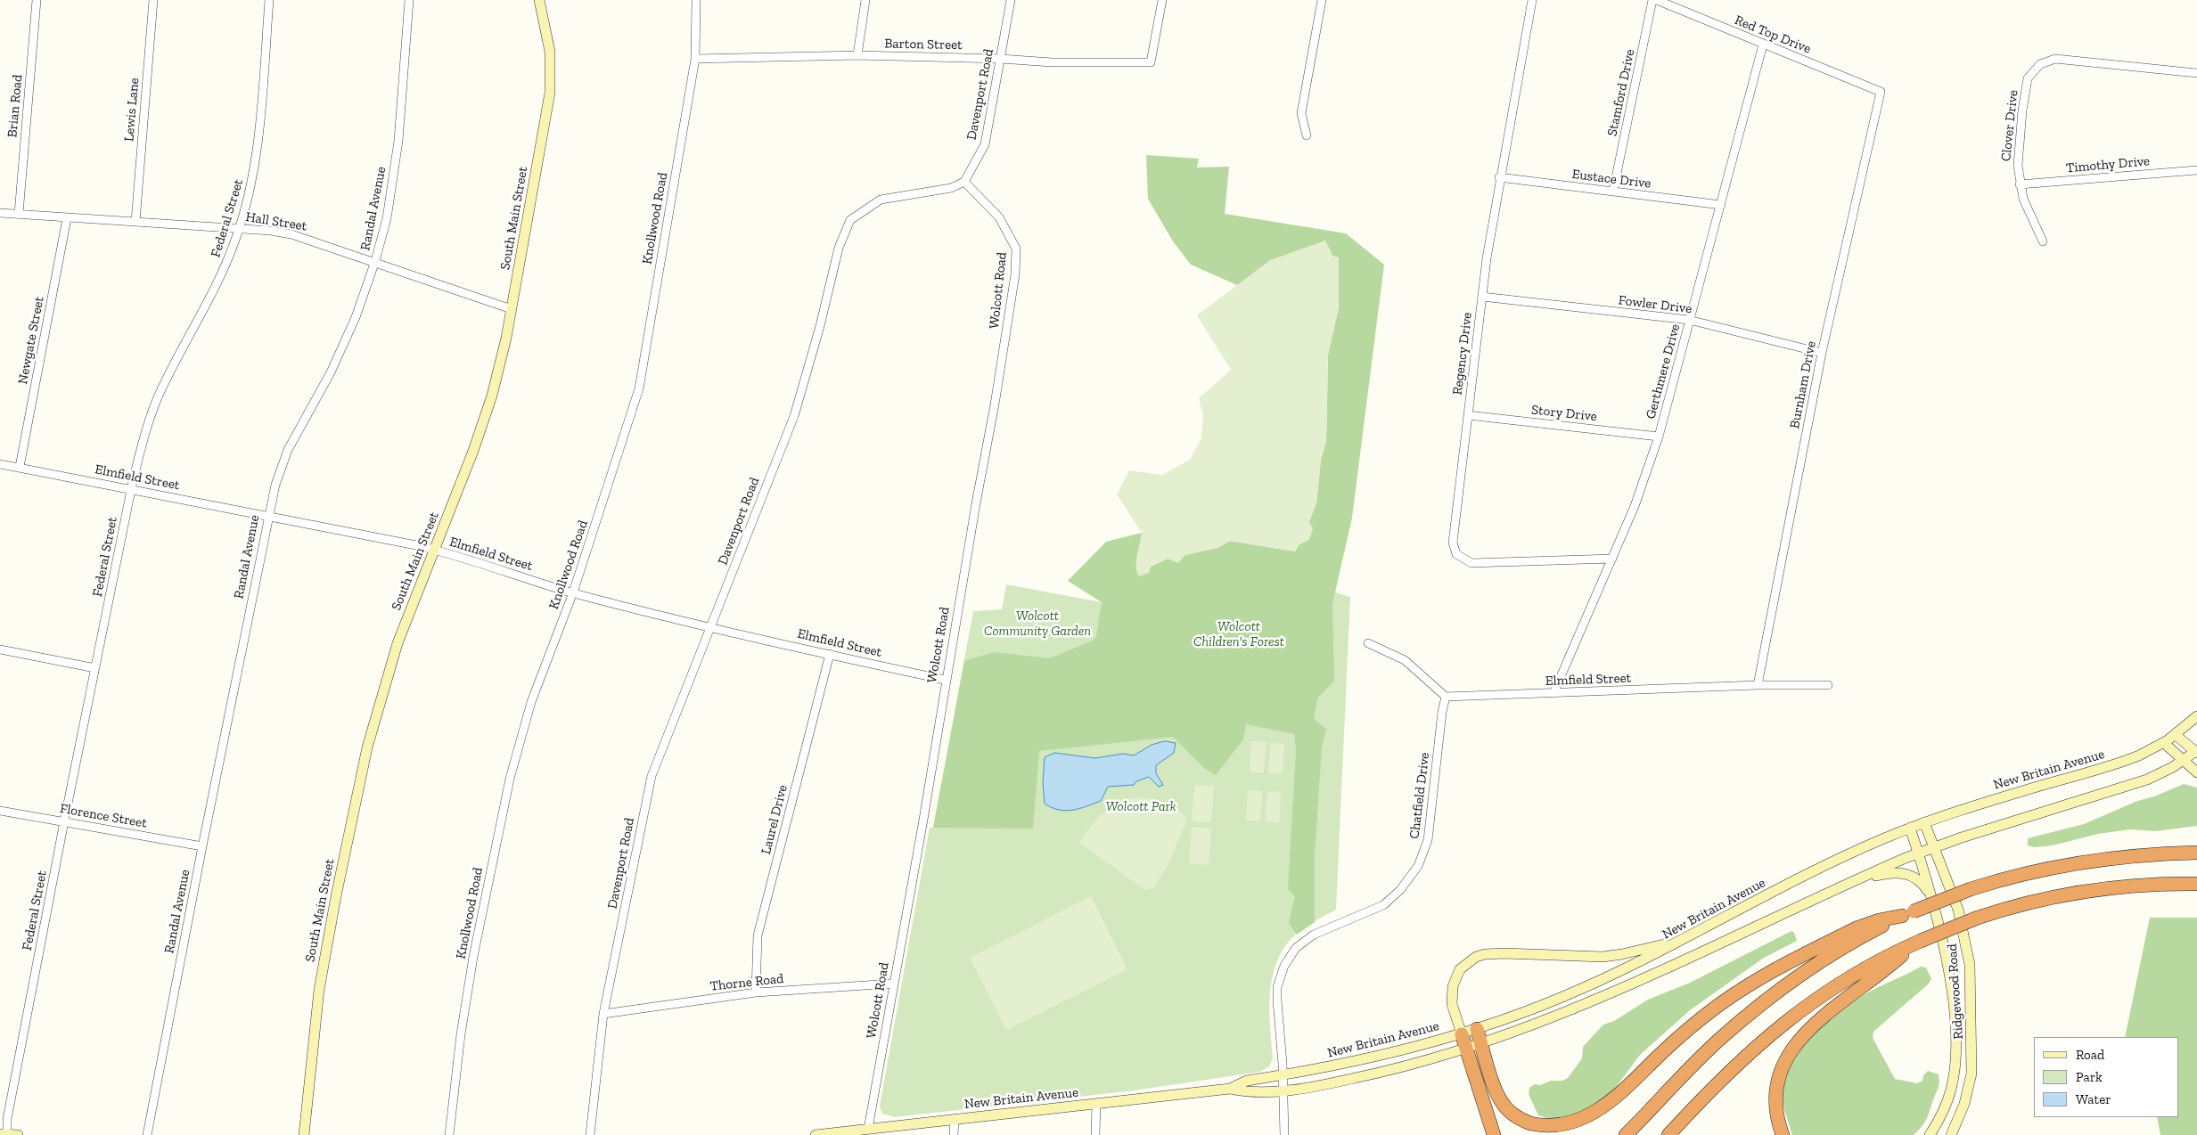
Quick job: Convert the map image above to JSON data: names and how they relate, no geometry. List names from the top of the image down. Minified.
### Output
{"streets":{"main road":["South Main Street","New Britain Avenue","Ridgewood Road"],"street":["Red Top Drive","Barton Street","Stamford Drive","Davenport Road","Brian Road","Lewis Lane","Clover Drive","Timothy Drive","Eustace Drive","Randal Avenue","Federal Street","Knollwood Road","Hall Street","Wolcott Road","Fowler Drive","Newgate Street","Regency Drive","Gerthmere Drive","Burnham Drive","Story Drive","Elmfield Street","Chatfield Drive","Florence Street","Laurel Drive","Thorne Road"]},"crossings":[["Red Top Drive","Gerthmere Drive"],["Red Top Drive","Burnham Drive"],["Barton Street","Davenport Road"],["Barton Street","Knollwood Road"],["Stamford Drive","Eustace Drive"],["Davenport Road","Wolcott Road"],["Davenport Road","Elmfield Street"],["Davenport Road","Thorne Road"],["Brian Road","Hall Street"],["Lewis Lane","Hall Street"],["Clover Drive","Timothy Drive"],["Eustace Drive","Regency Drive"],["Eustace Drive","Gerthmere Drive"],["Randal Avenue","Hall Street"],["Randal Avenue","Elmfield Street"],["Randal Avenue","Florence Street"],["Federal Street","Hall Street"],["Federal Street","Elmfield Street"],["Federal Street","Florence Street"],["South Main Street","Hall Street"],["South Main Street","Elmfield Street"],["Knollwood Road","Elmfield Street"],["Hall Street","Newgate Street"],["Wolcott Road","Elmfield Street"],["Wolcott Road","New Britain Avenue"],["Wolcott Road","Thorne Road"],["Fowler Drive","Regency Drive"],["Fowler Drive","Gerthmere Drive"],["Fowler Drive","Burnham Drive"],["Newgate Street","Elmfield Street"],["Regency Drive","Gerthmere Drive"],["Regency Drive","Story Drive"],["Gerthmere Drive","Story Drive"],["Gerthmere Drive","Elmfield Street"],["Burnham Drive","Elmfield Street"],["Elmfield Street","Chatfield Drive"],["Elmfield Street","Laurel Drive"],["New Britain Avenue","Chatfield Drive"],["New Britain Avenue","Ridgewood Road"],["Laurel Drive","Thorne Road"]],"parks":["Wolcott Community Garden","Wolcott Children's Forest","Wolcott Park"],"legend":["Road","Park","Water"]}
